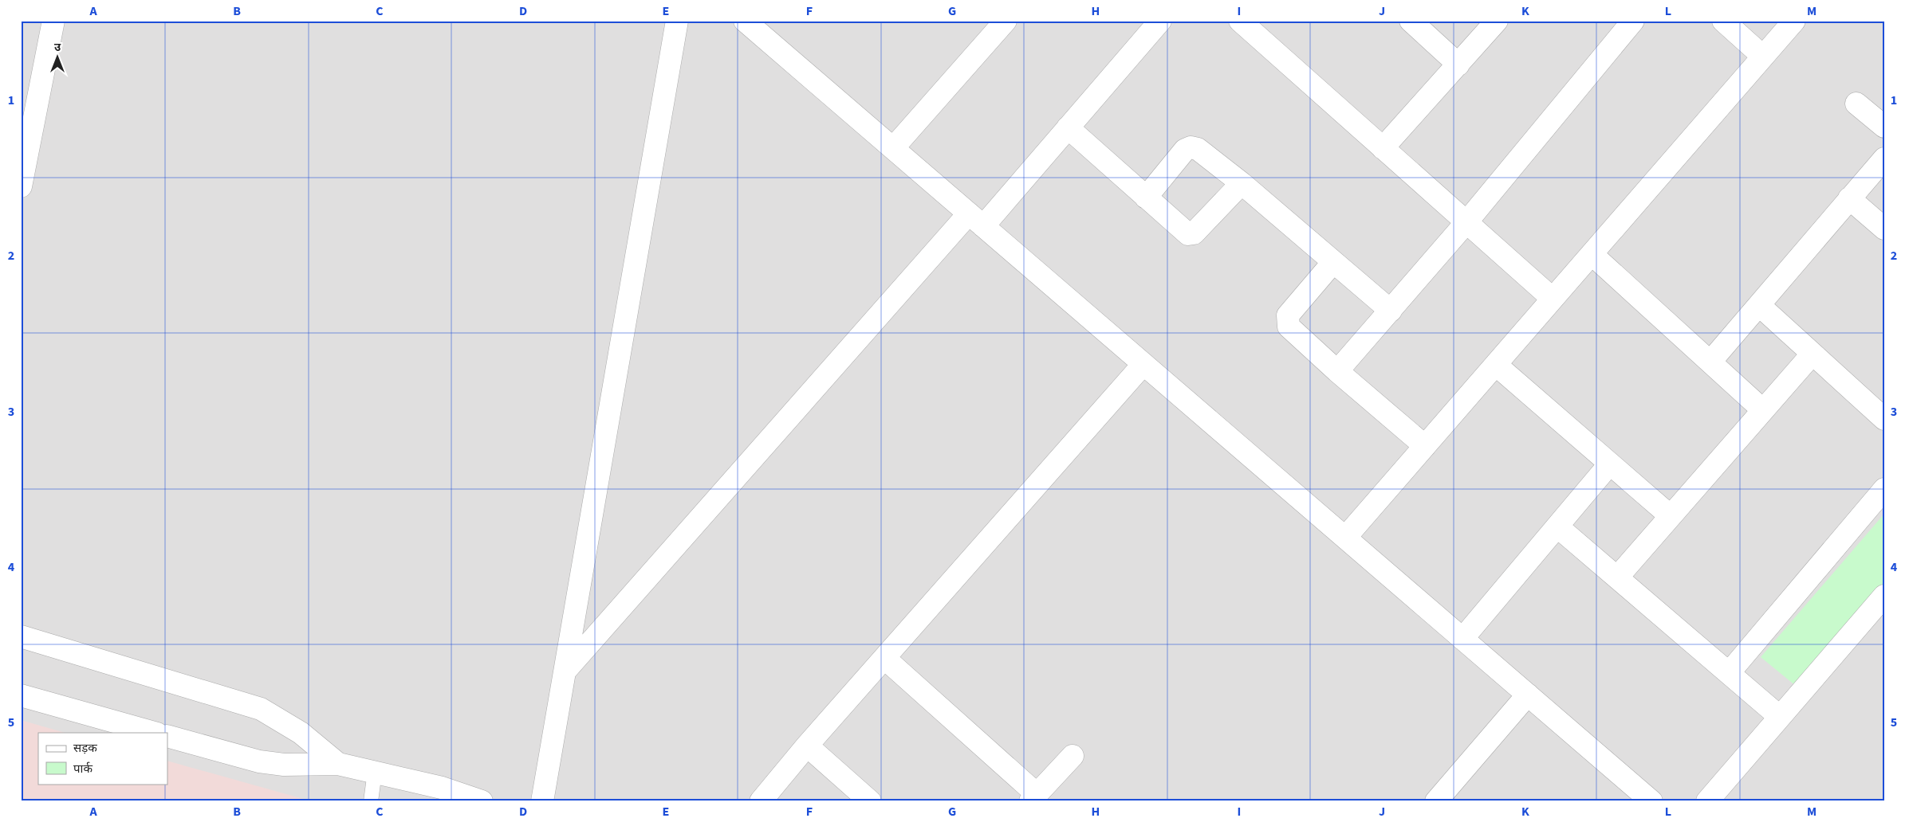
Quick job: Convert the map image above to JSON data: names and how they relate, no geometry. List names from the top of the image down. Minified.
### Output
{"legend":["सड़क","पार्क"],"north":"top","grid":{"columns":["A","B","C","D","E","F","G","H","I","J","K","L","M"],"rows":["1","2","3","4","5"]}}
